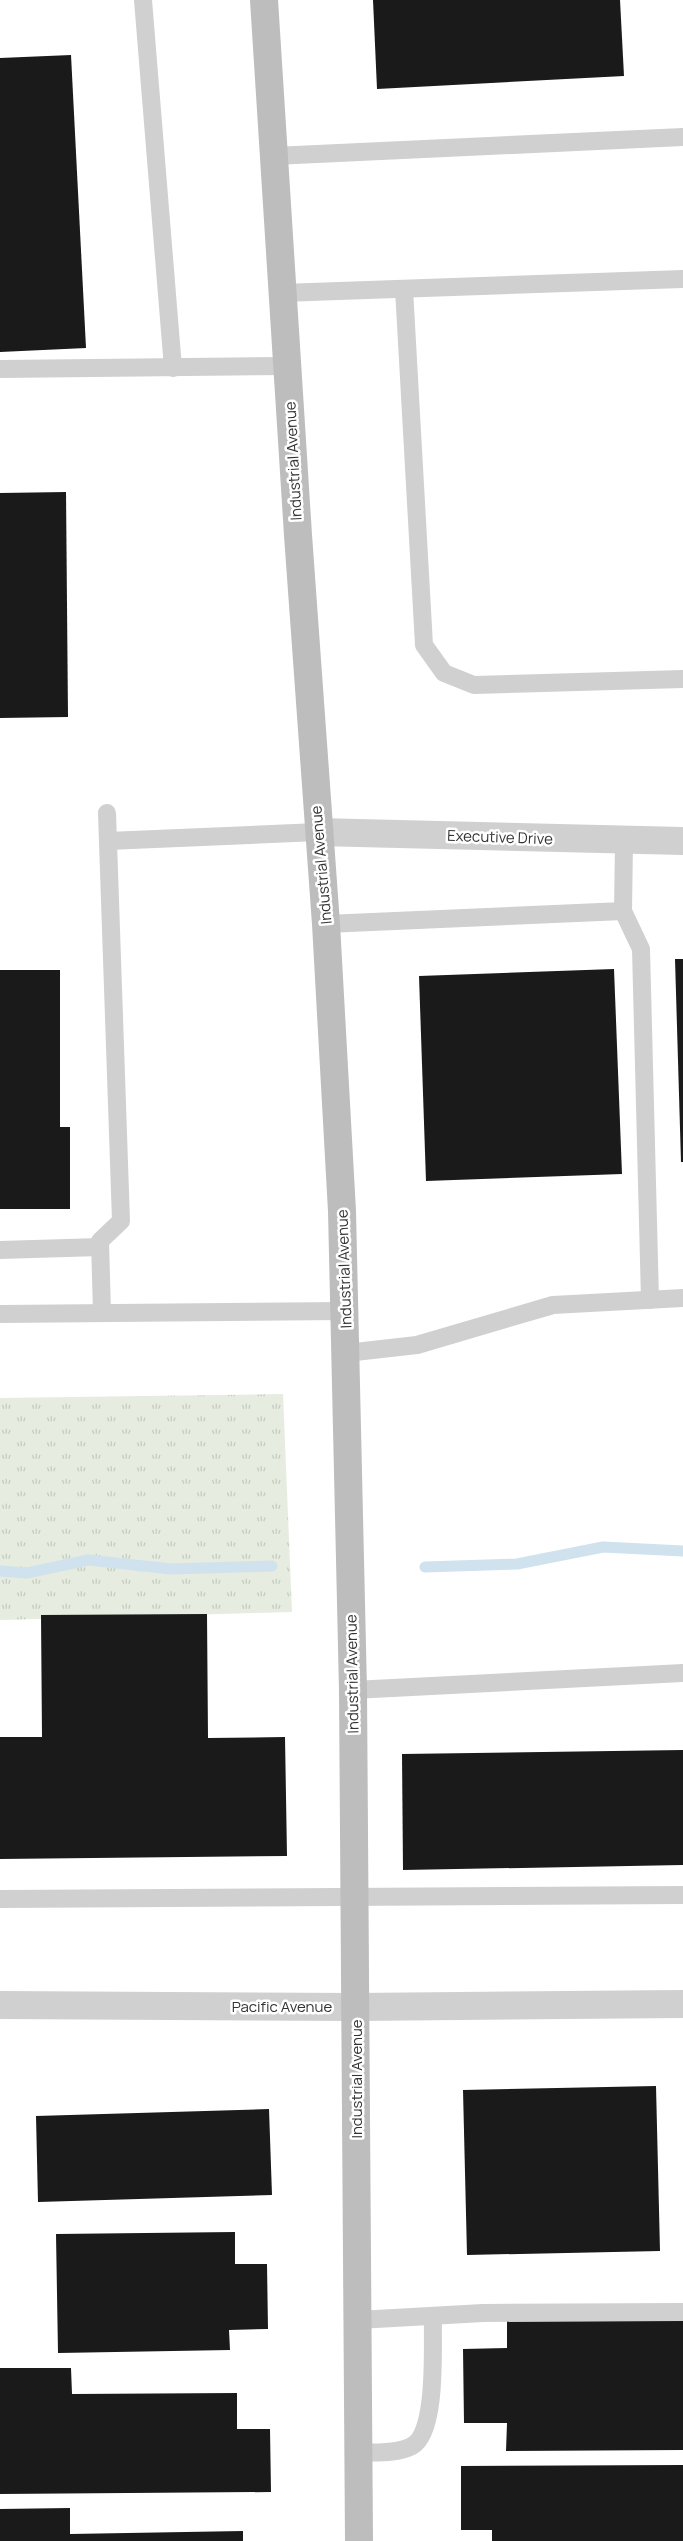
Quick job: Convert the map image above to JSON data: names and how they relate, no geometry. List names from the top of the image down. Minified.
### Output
{"streets":{"main road":["Industrial Avenue"],"street":["Executive Drive","Pacific Avenue"]},"crossings":[["Industrial Avenue","Executive Drive"],["Industrial Avenue","Pacific Avenue"]]}
